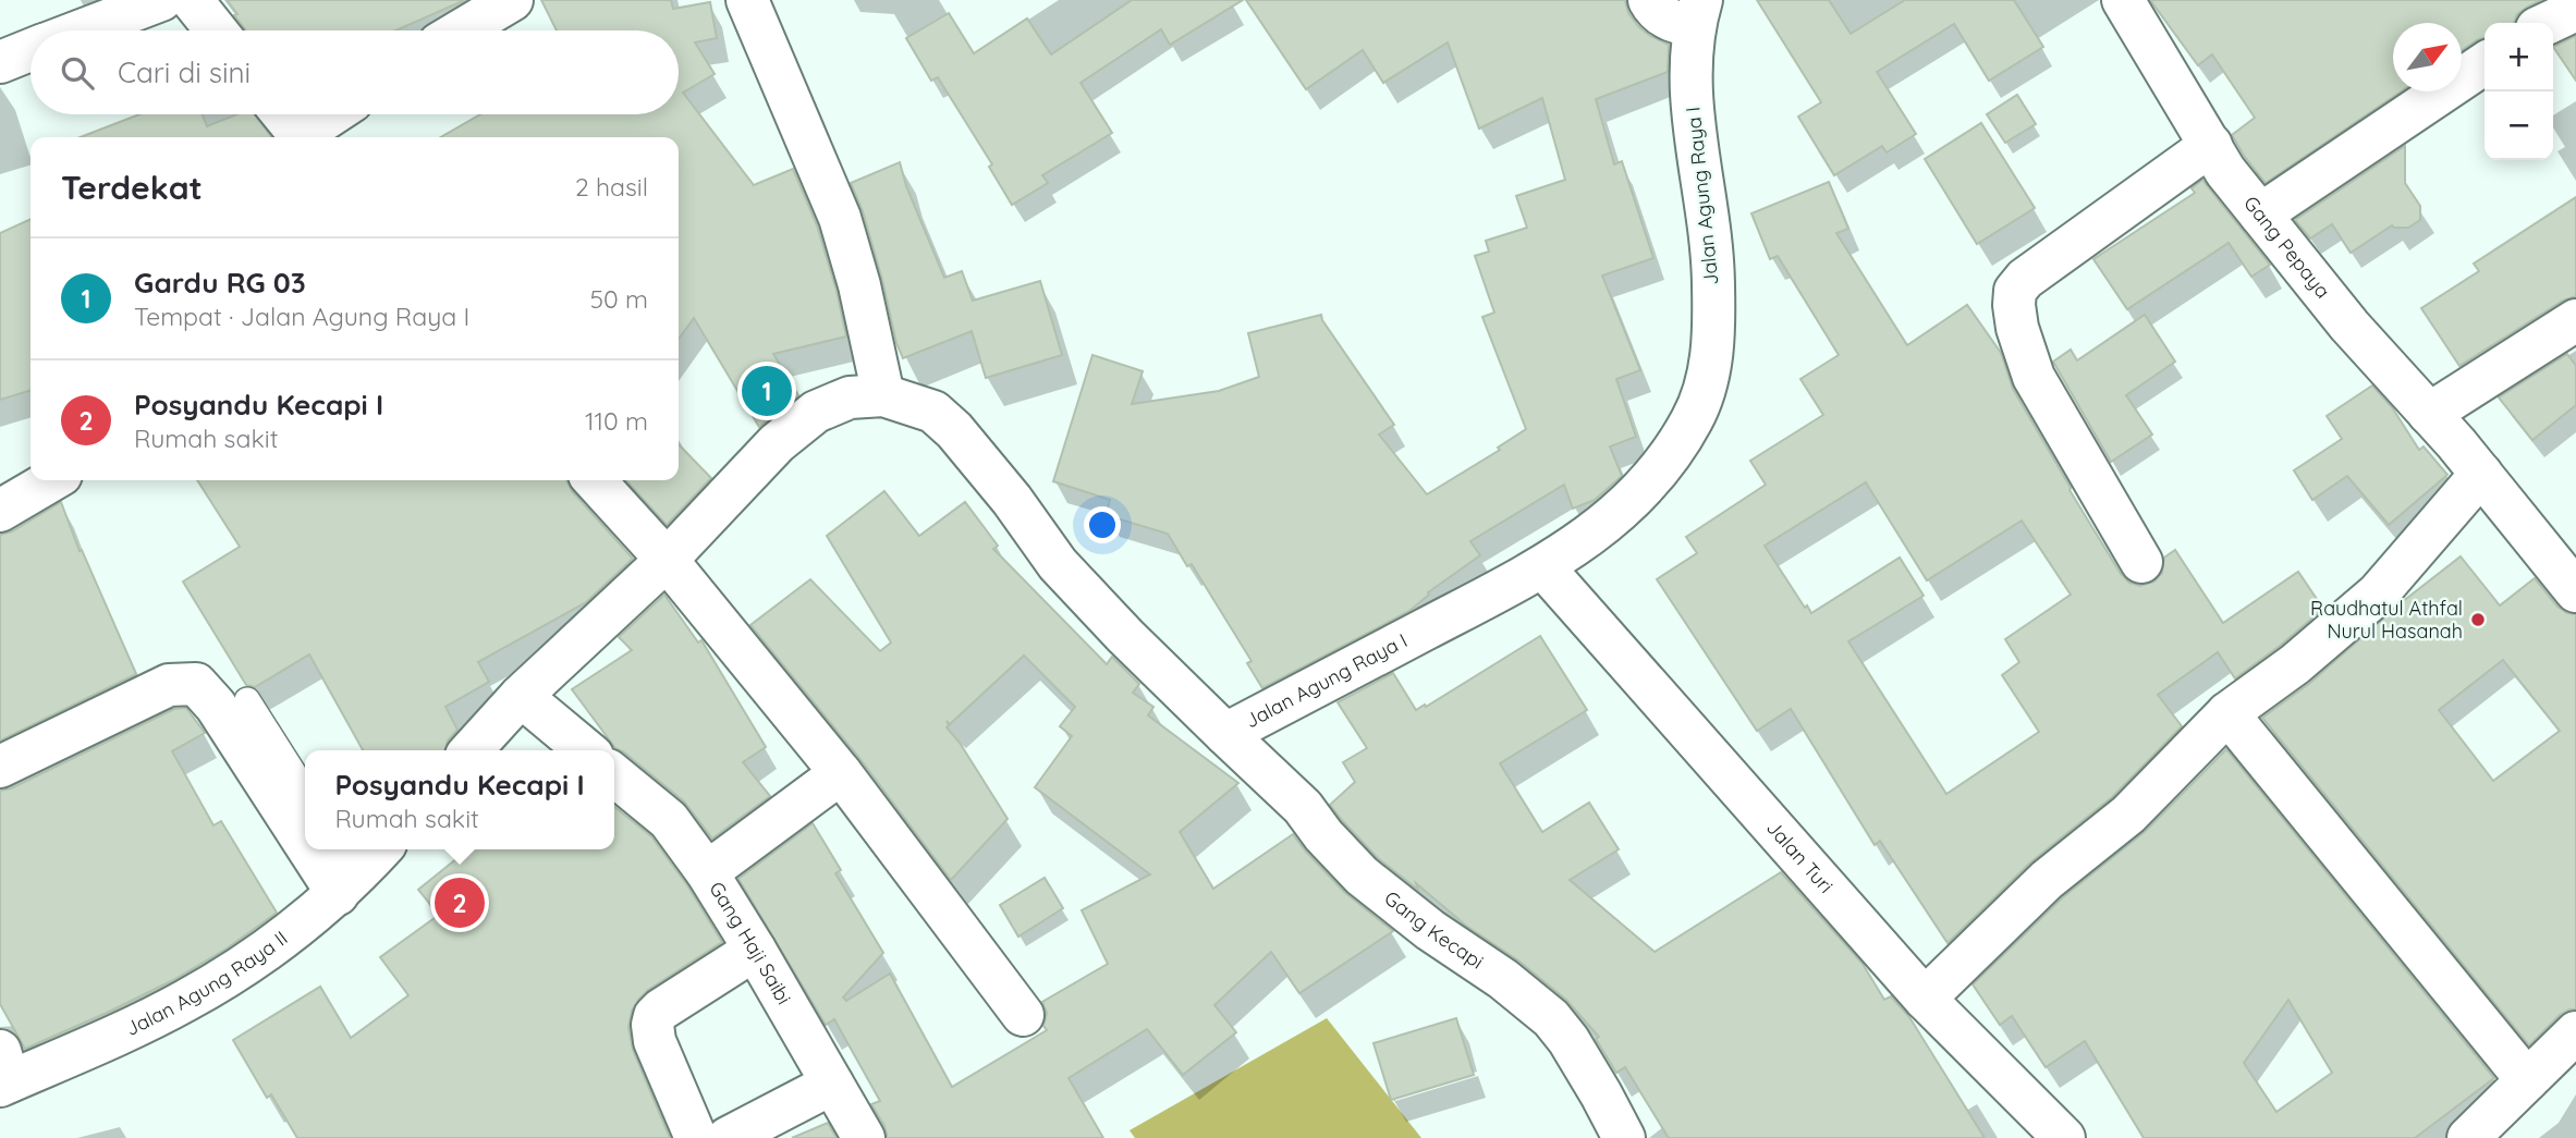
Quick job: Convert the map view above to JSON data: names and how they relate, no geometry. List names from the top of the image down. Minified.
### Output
{"streets":{"street":["Jalan Agung Raya I","Gang Pepaya","Jalan Turi","Gang Kecapi","Gang Haji Saibi","Jalan Agung Raya II"]},"crossings":[["Jalan Agung Raya I","Jalan Turi"],["Jalan Agung Raya I","Gang Kecapi"]],"places":["Raudhatul Athfal Nurul Hasanah"],"north":"top right","page":{"map_buttons":["+","−"],"search":"Cari di sini","heading":["Terdekat","2 hasil"],"list":[{"mark":"1","name":"Gardu RG 03","note":"Tempat · Jalan Agung Raya I","value":"50 m"},{"mark":"2","name":"Posyandu Kecapi I","note":"Rumah sakit","value":"110 m"}],"pins":["1","2"],"popup":["Posyandu Kecapi I","Rumah sakit"]}}
